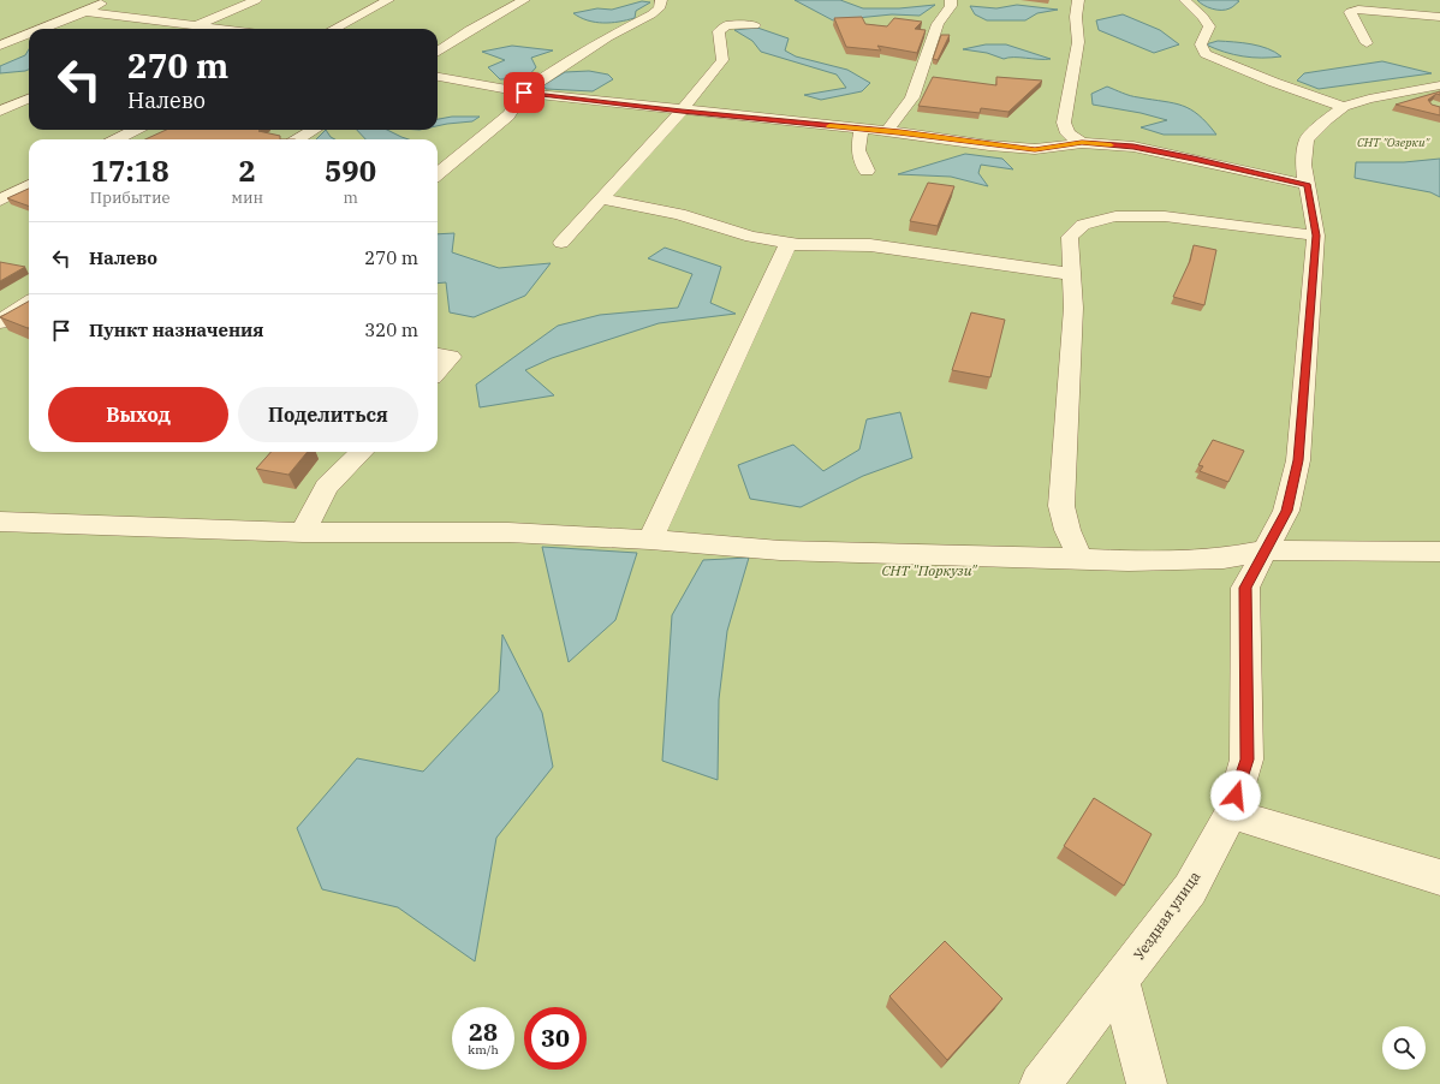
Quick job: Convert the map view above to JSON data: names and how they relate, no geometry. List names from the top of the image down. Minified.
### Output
{"streets":{"street":["Уездная улица"]},"parks":["СНТ \"Озерки\"","СНТ \"Поркузи\""],"page":{"turn":["270 m","Налево"],"eta":["17:18","Прибытие","2","мин","590","m"],"list":[{"name":"Налево","value":"270 m"},{"name":"Пункт назначения","value":"320 m"}],"buttons":["Выход","Поделиться"],"speed":"28 km/h","limit":"30"}}
